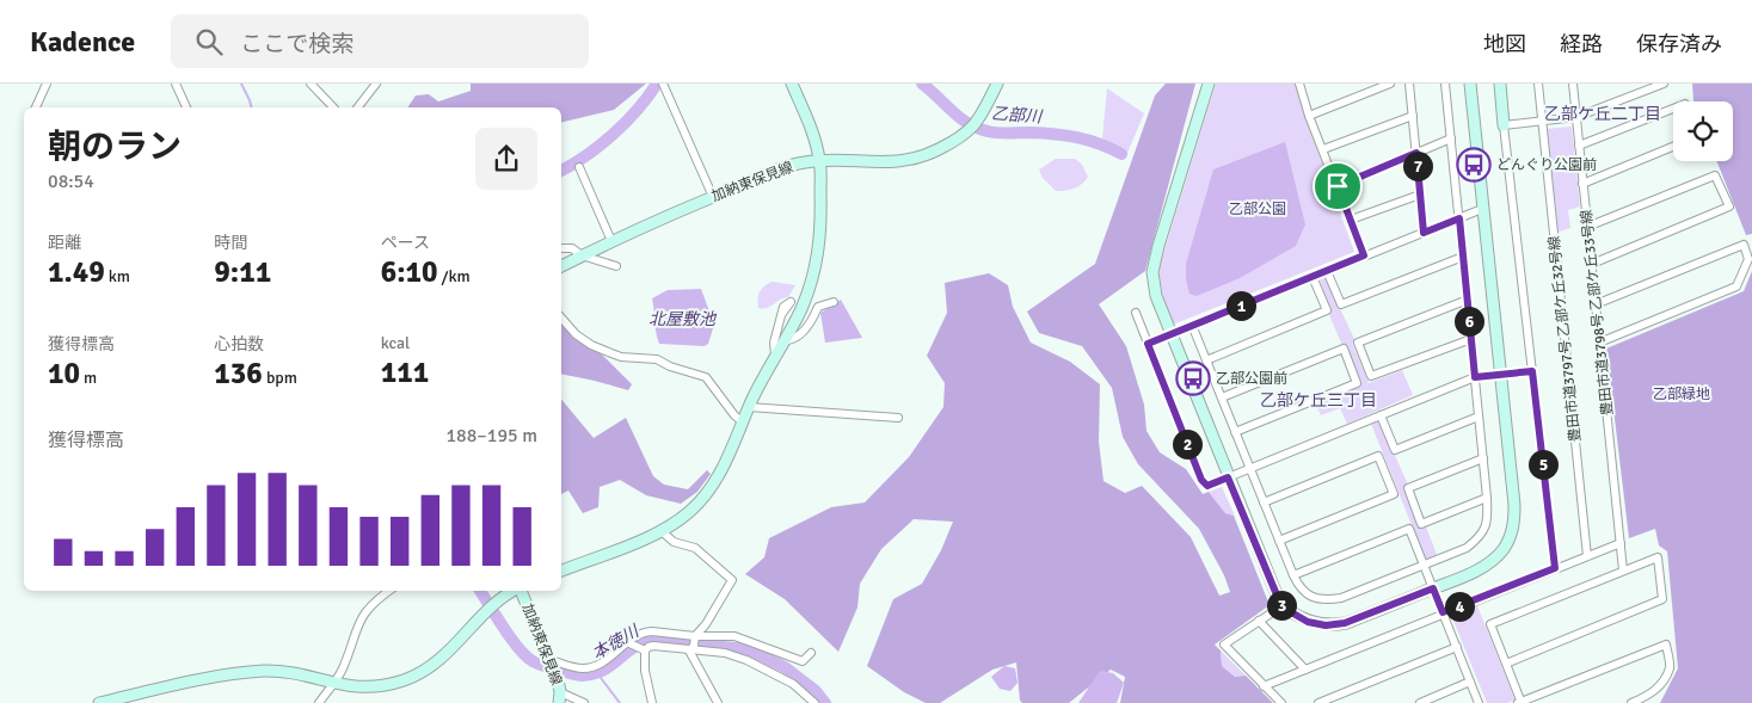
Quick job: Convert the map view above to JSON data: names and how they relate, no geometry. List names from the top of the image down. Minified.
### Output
{"streets":{"street":["加納東保見線","豊田市道3798号 乙部ケ丘33号線","豊田市道3797号 乙部ケ丘32号線"]},"districts":["乙部ケ丘二丁目","乙部ケ丘三丁目"],"water":["乙部川","北屋敷池","本徳川"],"parks":["乙部公園","乙部緑地"],"places":{"bus stop":["どんぐり公園前","乙部公園前"]},"page":{"header":"Kadence","search":"ここで検索","nav":["地図","経路","保存済み"],"heading":["朝のラン","08:54"],"pins":["7","1","6","2","5","3","4"],"stats":[["距離","1.49 km"],["時間","9:11"],["ペース","6:10 /km"],["獲得標高","10 m"],["心拍数","136 bpm"],["kcal","111"]],"chart":["獲得標高","188–195 m"]}}
